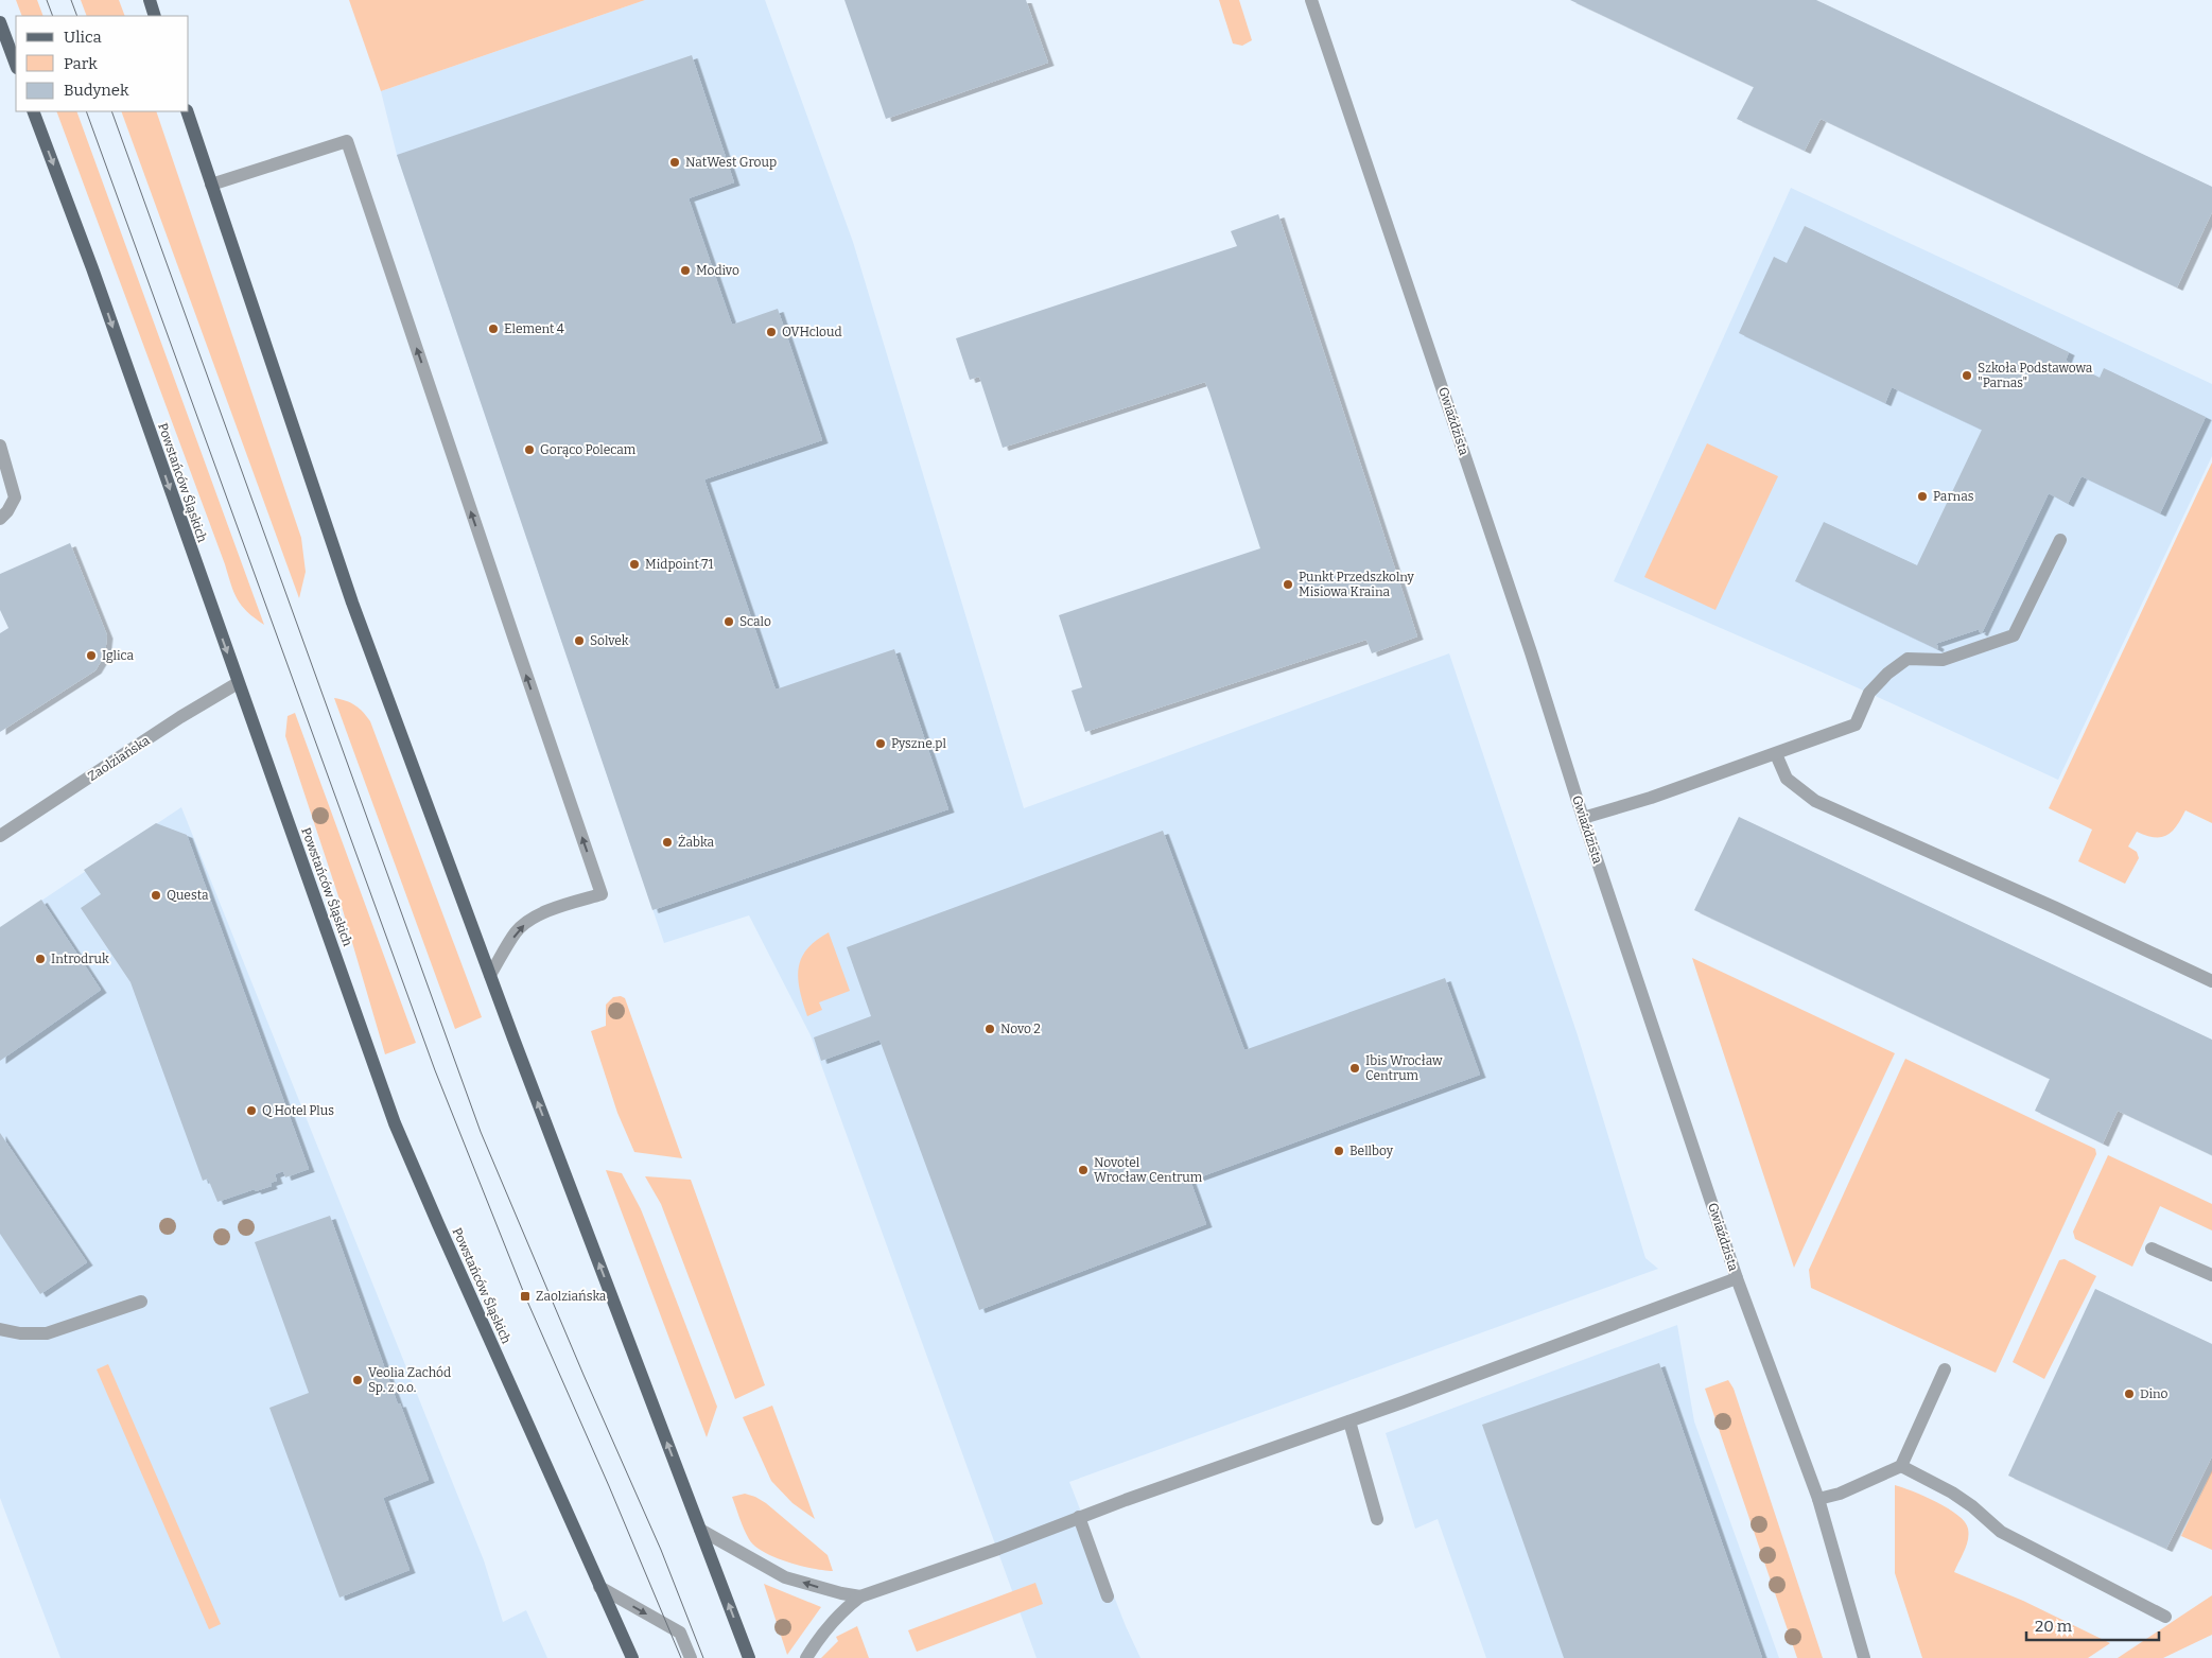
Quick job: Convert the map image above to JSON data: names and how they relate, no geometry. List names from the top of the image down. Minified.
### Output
{"streets":{"main road":["Powstańców Śląskich"],"street":["Gwiaździsta","Zaolziańska"]},"crossings":[["Powstańców Śląskich","Zaolziańska"]],"one_way":["Powstańców Śląskich"],"places":{"other":["NatWest Group","Modivo","Element 4","OVHcloud","Szkoła Podstawowa \"Parnas\"","Gorąco Polecam","Parnas","Midpoint 71","Punkt Przedszkolny Misiowa Kraina","Scalo","Solvek","Iglica","Pyszne.pl","Żabka","Questa","Introdruk","Novo 2","Ibis Wrocław Centrum","Q Hotel Plus","Bellboy","Novotel Wrocław Centrum","Veolia Zachód Sp. z o.o.","Dino"],"transit":["Zaolziańska"]},"legend":["Ulica","Park","Budynek"],"scale_bar":"20 m"}
